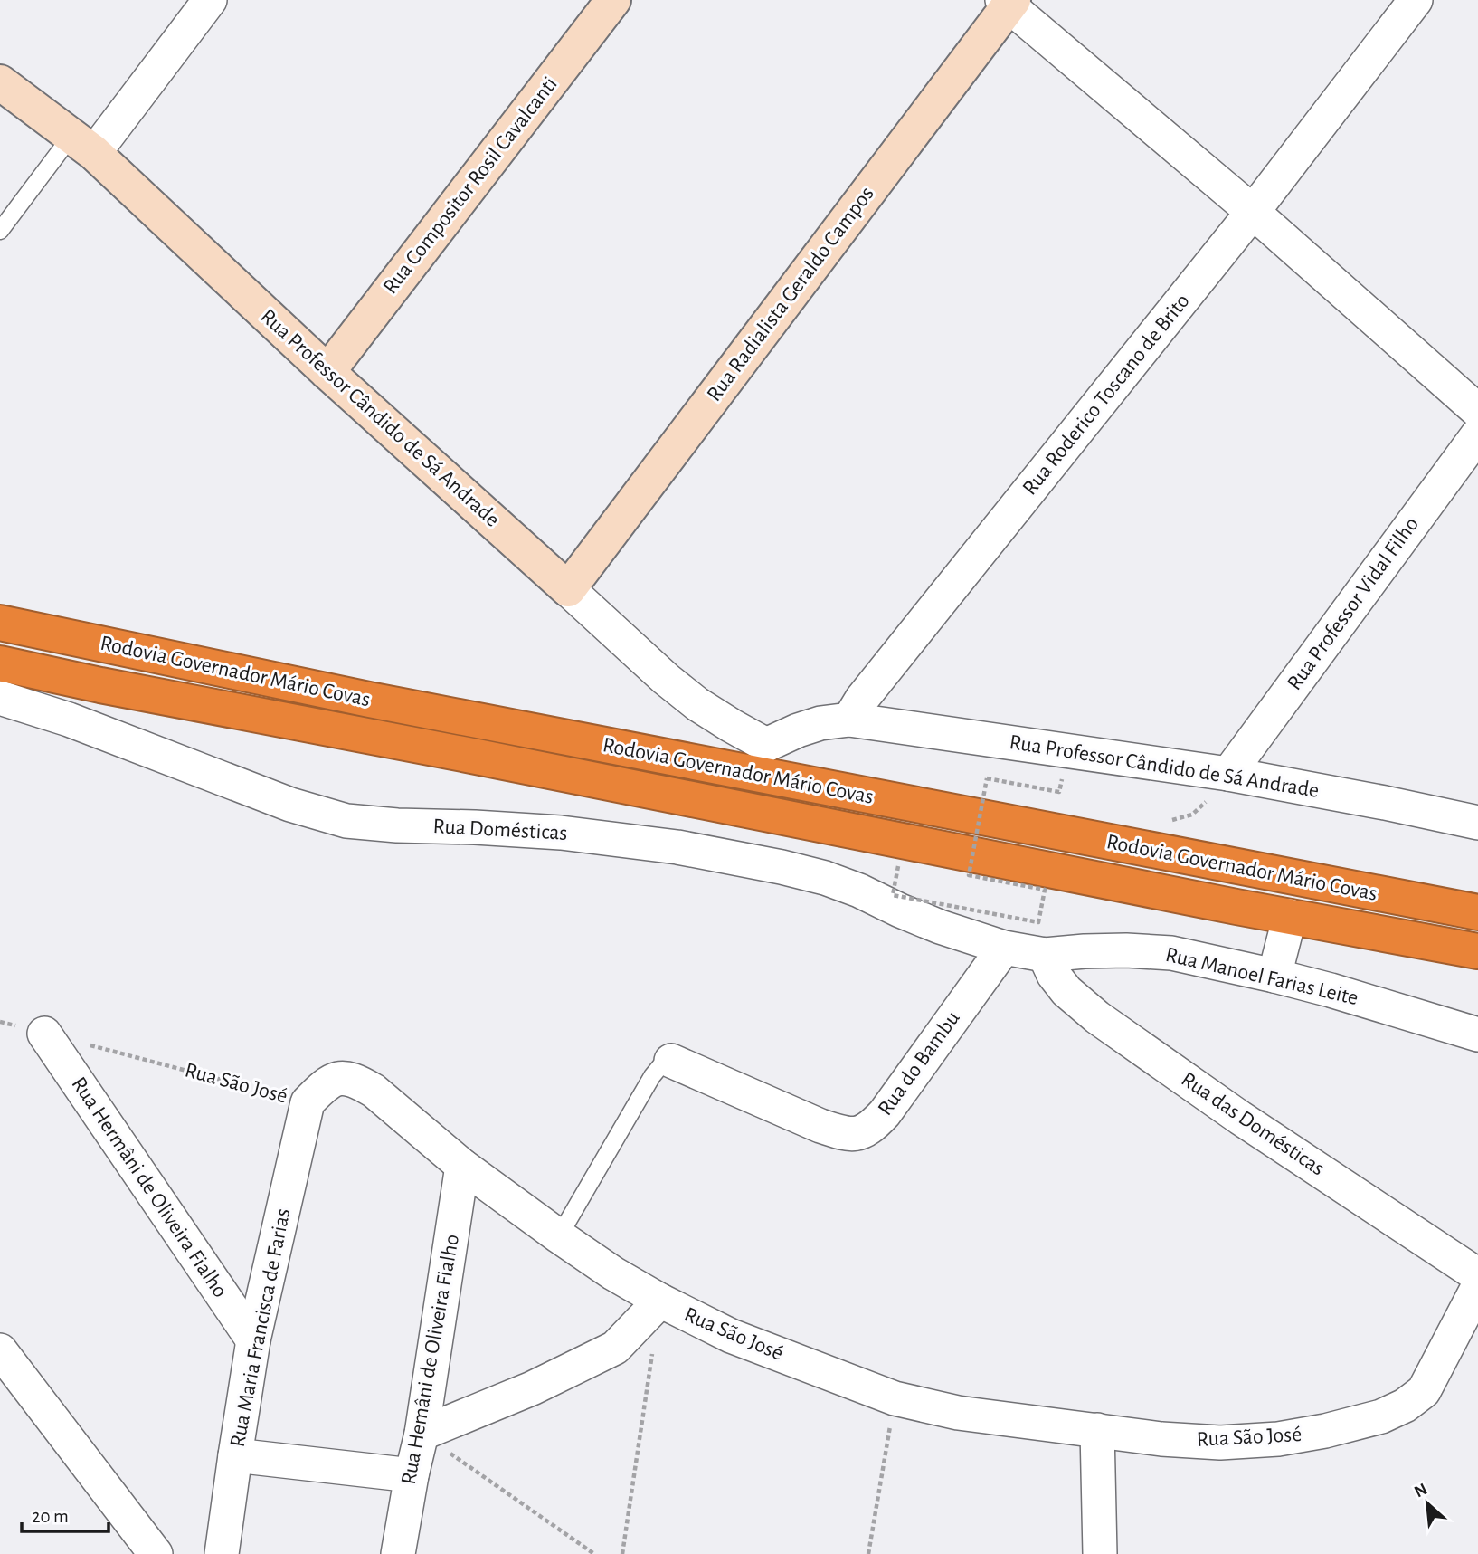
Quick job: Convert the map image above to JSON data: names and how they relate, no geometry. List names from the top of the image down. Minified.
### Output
{"streets":{"highway":["Rodovia Governador Mário Covas"],"street":["Rua Compositor Rosil Cavalcanti","Rua Radialista Geraldo Campos","Rua Roderico Toscano de Brito","Rua Professor Cândido de Sá Andrade","Rua Professor Vidal Filho","Rua Domésticas","Rua Manoel Farias Leite","Rua do Bambu","Rua São José","Rua das Domésticas","Rua Hermâni de Oliveira Fialho","Rua Maria Francisca de Farias","Rua Hemâni de Oliveira Fialho"]},"crossings":[["Rua Compositor Rosil Cavalcanti","Rua Professor Cândido de Sá Andrade"],["Rua Radialista Geraldo Campos","Rua Professor Cândido de Sá Andrade"],["Rua Roderico Toscano de Brito","Rua Professor Cândido de Sá Andrade"],["Rua Professor Cândido de Sá Andrade","Rua Professor Vidal Filho"],["Rua Professor Cândido de Sá Andrade","Rodovia Governador Mário Covas"],["Rua Domésticas","Rua Manoel Farias Leite"],["Rua Domésticas","Rua do Bambu"],["Rua Manoel Farias Leite","Rua do Bambu"],["Rua Manoel Farias Leite","Rua das Domésticas"],["Rua São José","Rua Hermâni de Oliveira Fialho"],["Rua São José","Rua Maria Francisca de Farias"],["Rua São José","Rua Hemâni de Oliveira Fialho"],["Rua Hermâni de Oliveira Fialho","Rua Maria Francisca de Farias"]],"scale_bar":"20 m","north":"top left"}
